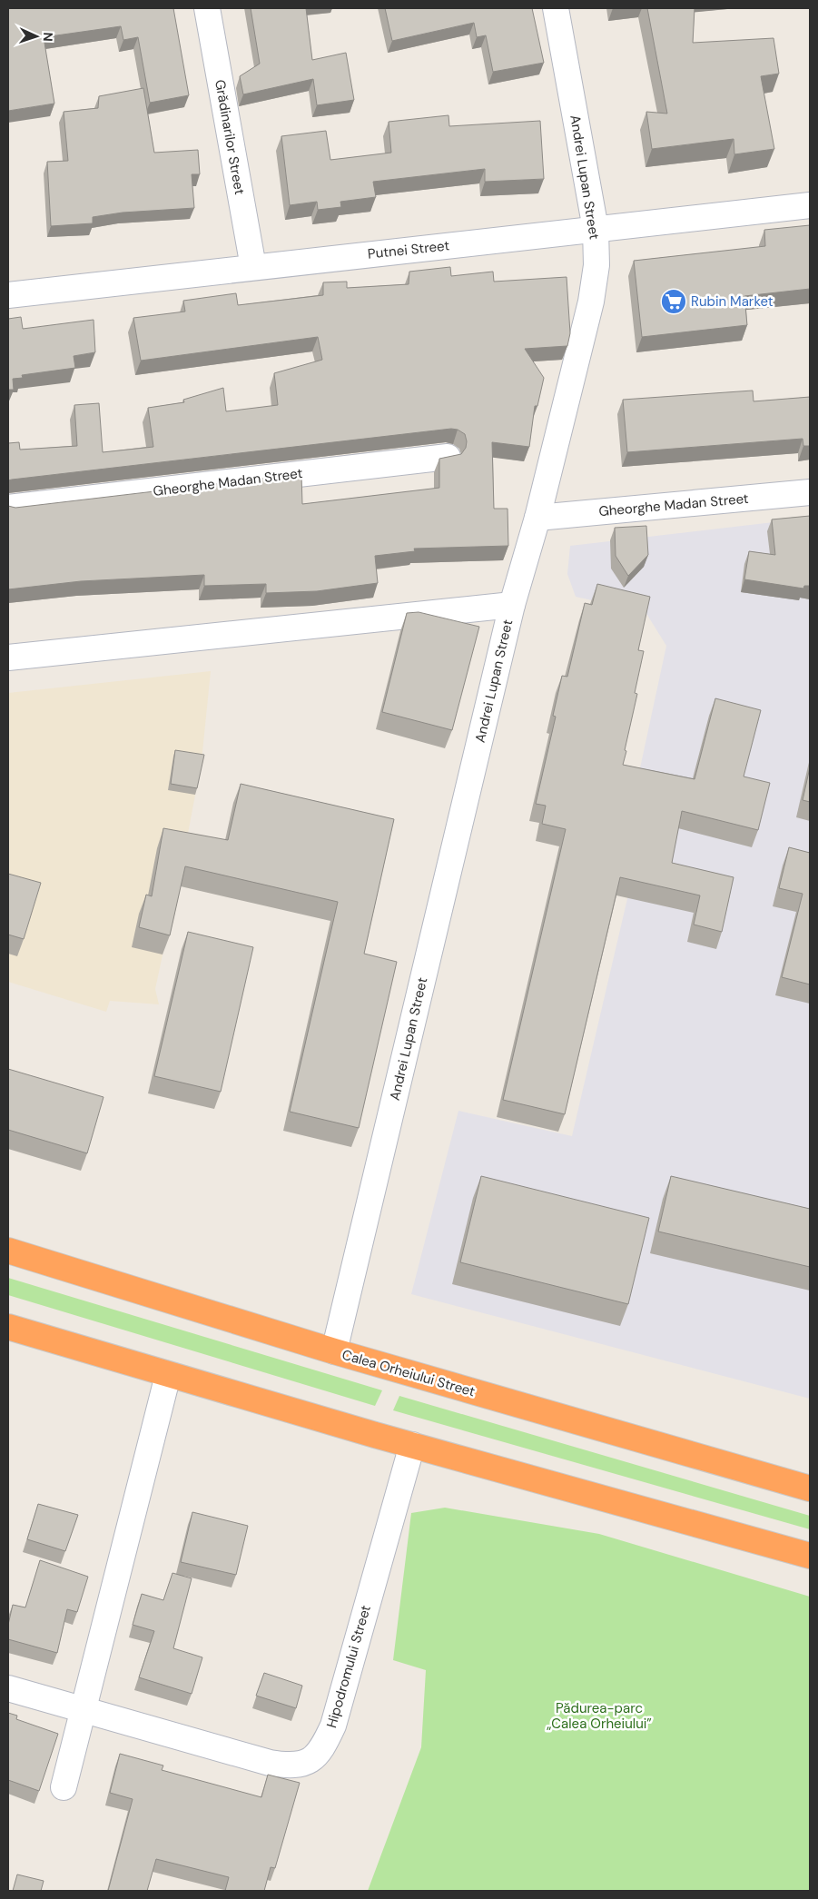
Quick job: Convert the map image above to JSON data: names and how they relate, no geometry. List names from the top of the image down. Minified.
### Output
{"streets":{"highway":["Calea Orheiului Street"],"street":["Grădinarilor Street","Andrei Lupan Street","Putnei Street","Gheorghe Madan Street","Hipodromului Street"]},"crossings":[["Grădinarilor Street","Putnei Street"],["Andrei Lupan Street","Putnei Street"],["Andrei Lupan Street","Gheorghe Madan Street"],["Andrei Lupan Street","Calea Orheiului Street"]],"parks":["Pădurea-parc „Calea Orheiului”"],"places":{"supermarket":["Rubin Market"]},"north":"right"}
